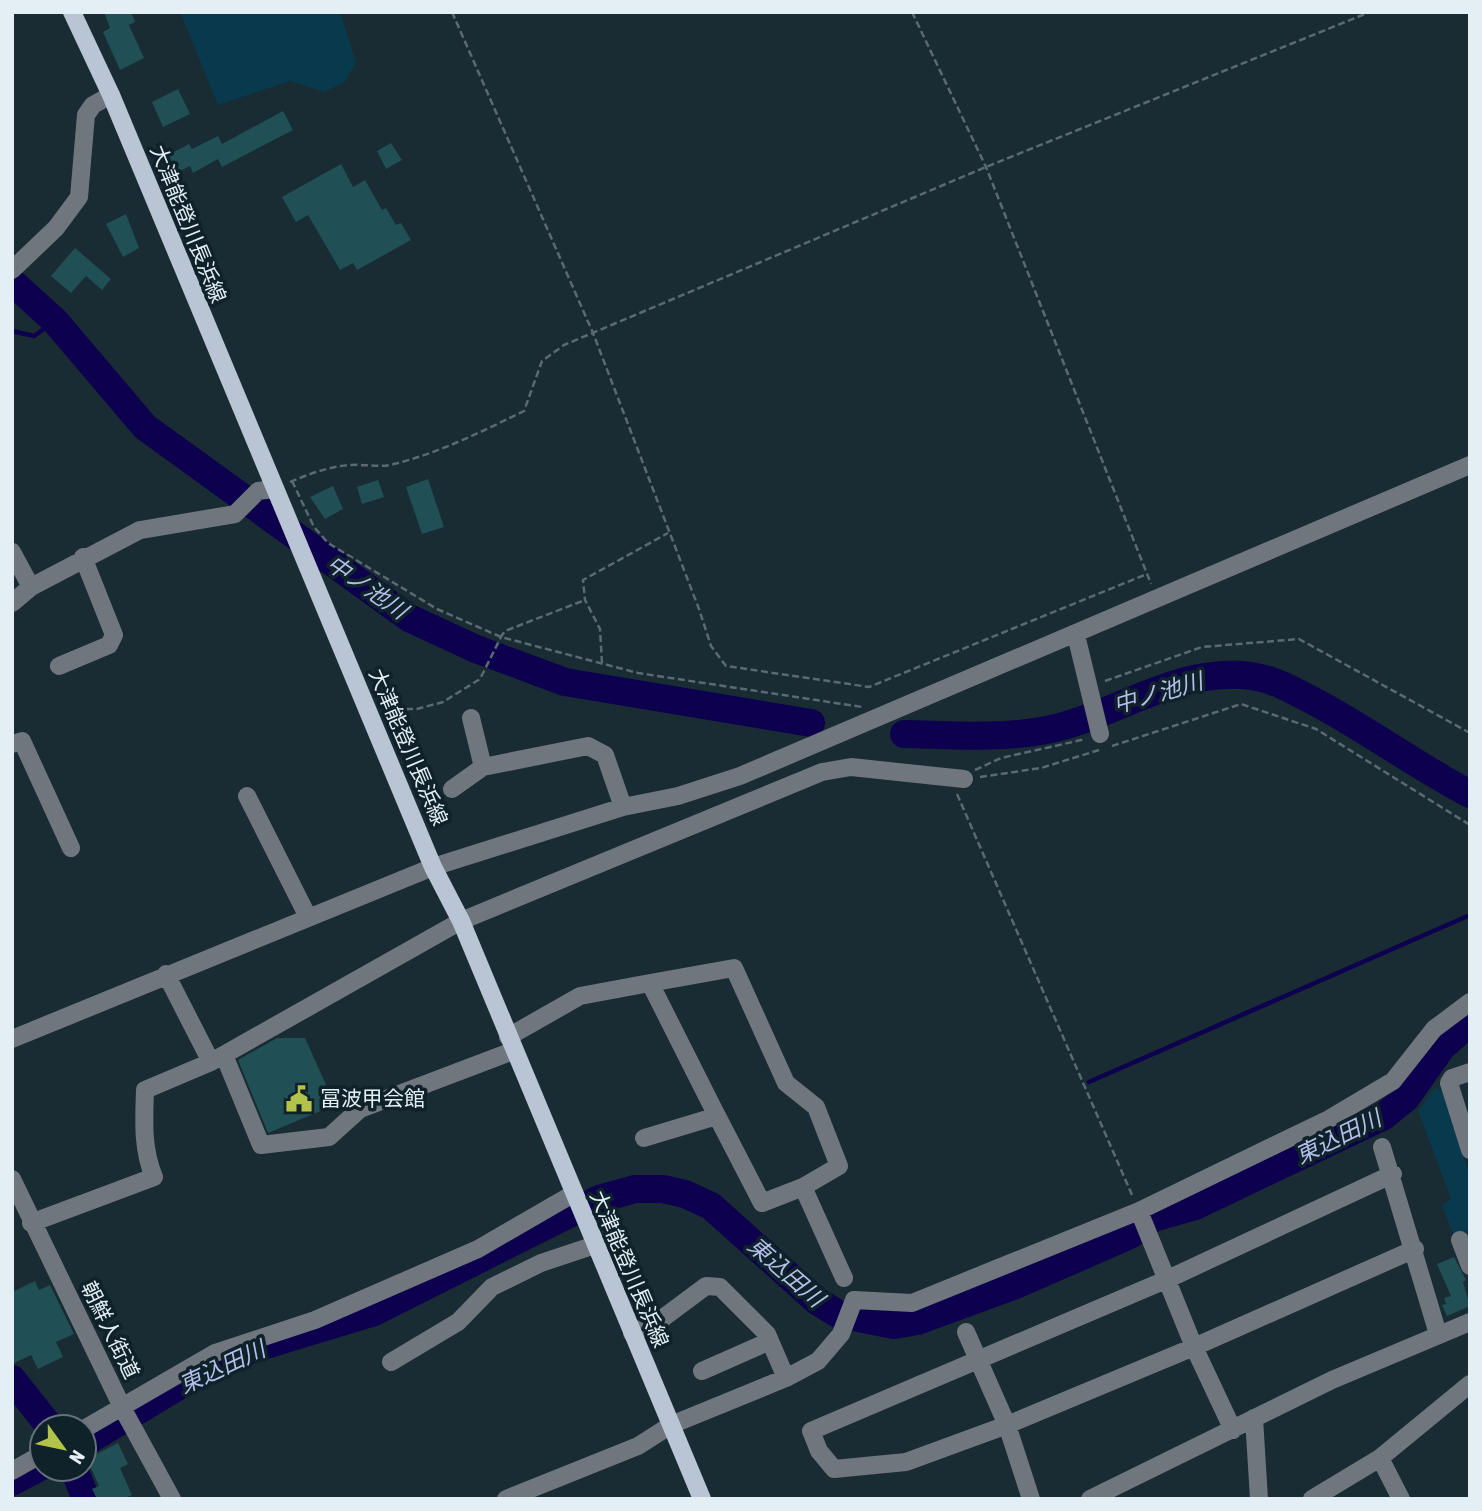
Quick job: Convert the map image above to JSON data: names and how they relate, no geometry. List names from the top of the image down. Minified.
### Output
{"streets":{"main road":["大津能登川長浜線"],"street":["朝鮮人街道"]},"water":["中ノ池川","東込田川"],"places":{"public building":["冨波甲会館"]},"north":"bottom right"}
